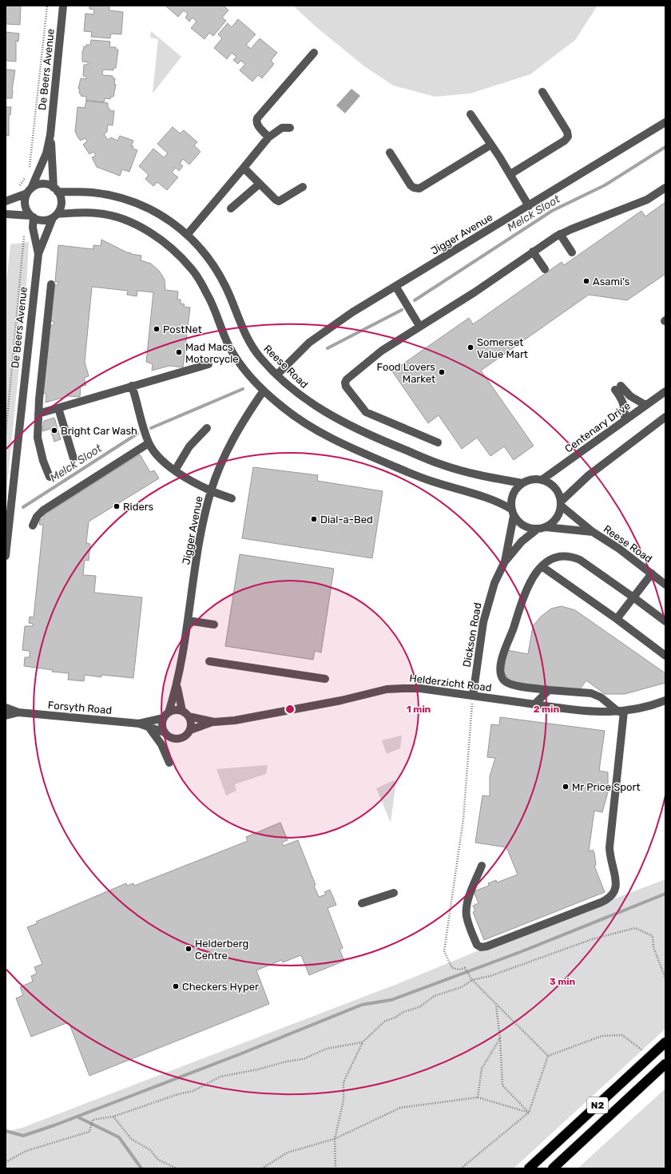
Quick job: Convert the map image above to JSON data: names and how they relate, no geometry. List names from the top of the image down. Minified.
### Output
{"streets":{"highway":["N2"],"street":["De Beers Avenue","Jigger Avenue","Reese Road","Centenary Drive","Dickson Road","Helderzicht Road","Forsyth Road"]},"crossings":[["De Beers Avenue","Reese Road"],["Jigger Avenue","Reese Road"],["Jigger Avenue","Helderzicht Road"],["Jigger Avenue","Forsyth Road"],["Reese Road","Centenary Drive"],["Reese Road","Dickson Road"],["Centenary Drive","Dickson Road"],["Dickson Road","Helderzicht Road"],["Helderzicht Road","Forsyth Road"]],"water":["Melck Sloot"],"places":["Asami's","PostNet","Somerset Value Mart","Mad Macs Motorcycle","Food Lovers Market","Bright Car Wash","Riders","Dial-a-Bed","Mr Price Sport","Helderberg Centre","Checkers Hyper"],"rings":["1 min","2 min","3 min"]}
